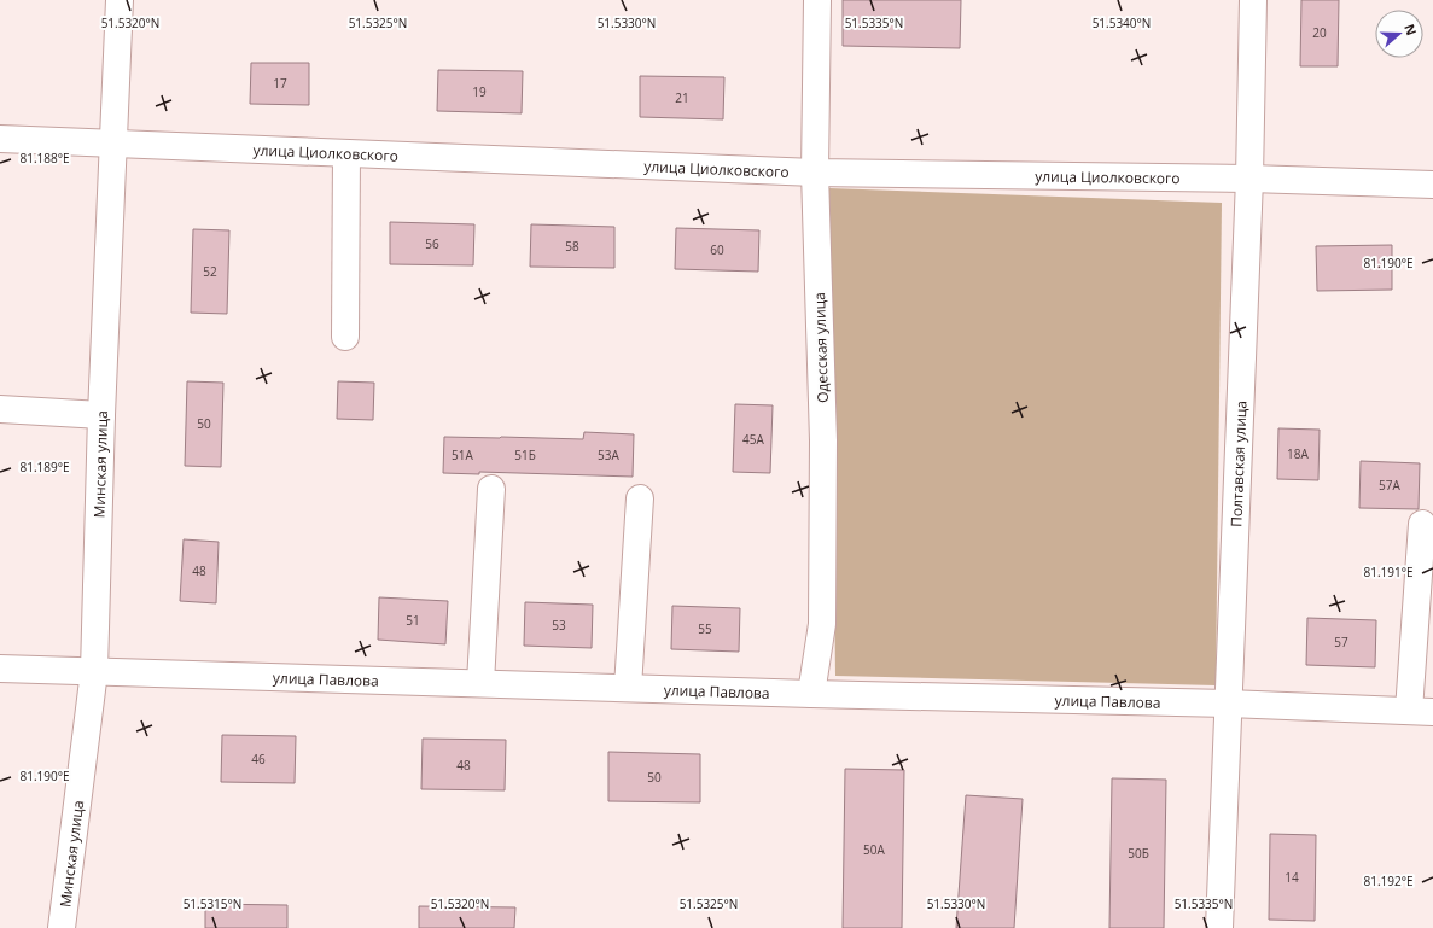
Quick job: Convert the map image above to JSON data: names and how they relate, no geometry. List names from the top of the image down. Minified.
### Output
{"streets":{"street":["улица Циолковского","Одесская улица","Минская улица","Полтавская улица","улица Павлова"]},"crossings":[["улица Циолковского","Одесская улица"],["улица Циолковского","Минская улица"],["улица Циолковского","Полтавская улица"],["Одесская улица","улица Павлова"],["Минская улица","улица Павлова"],["Полтавская улица","улица Павлова"]],"house_numbers":["20","17","19","21","56","58","60","52","50","45А","18А","51А","51Б","53А","57А","48","51","53","55","57","46","48","50","50А","50Б","14"],"north":"right","coordinates":["51.5320°N","51.5325°N","51.5330°N","51.5335°N","51.5340°N","81.188°E","81.190°E","81.189°E","81.191°E","81.192°E","51.5315°N"]}
